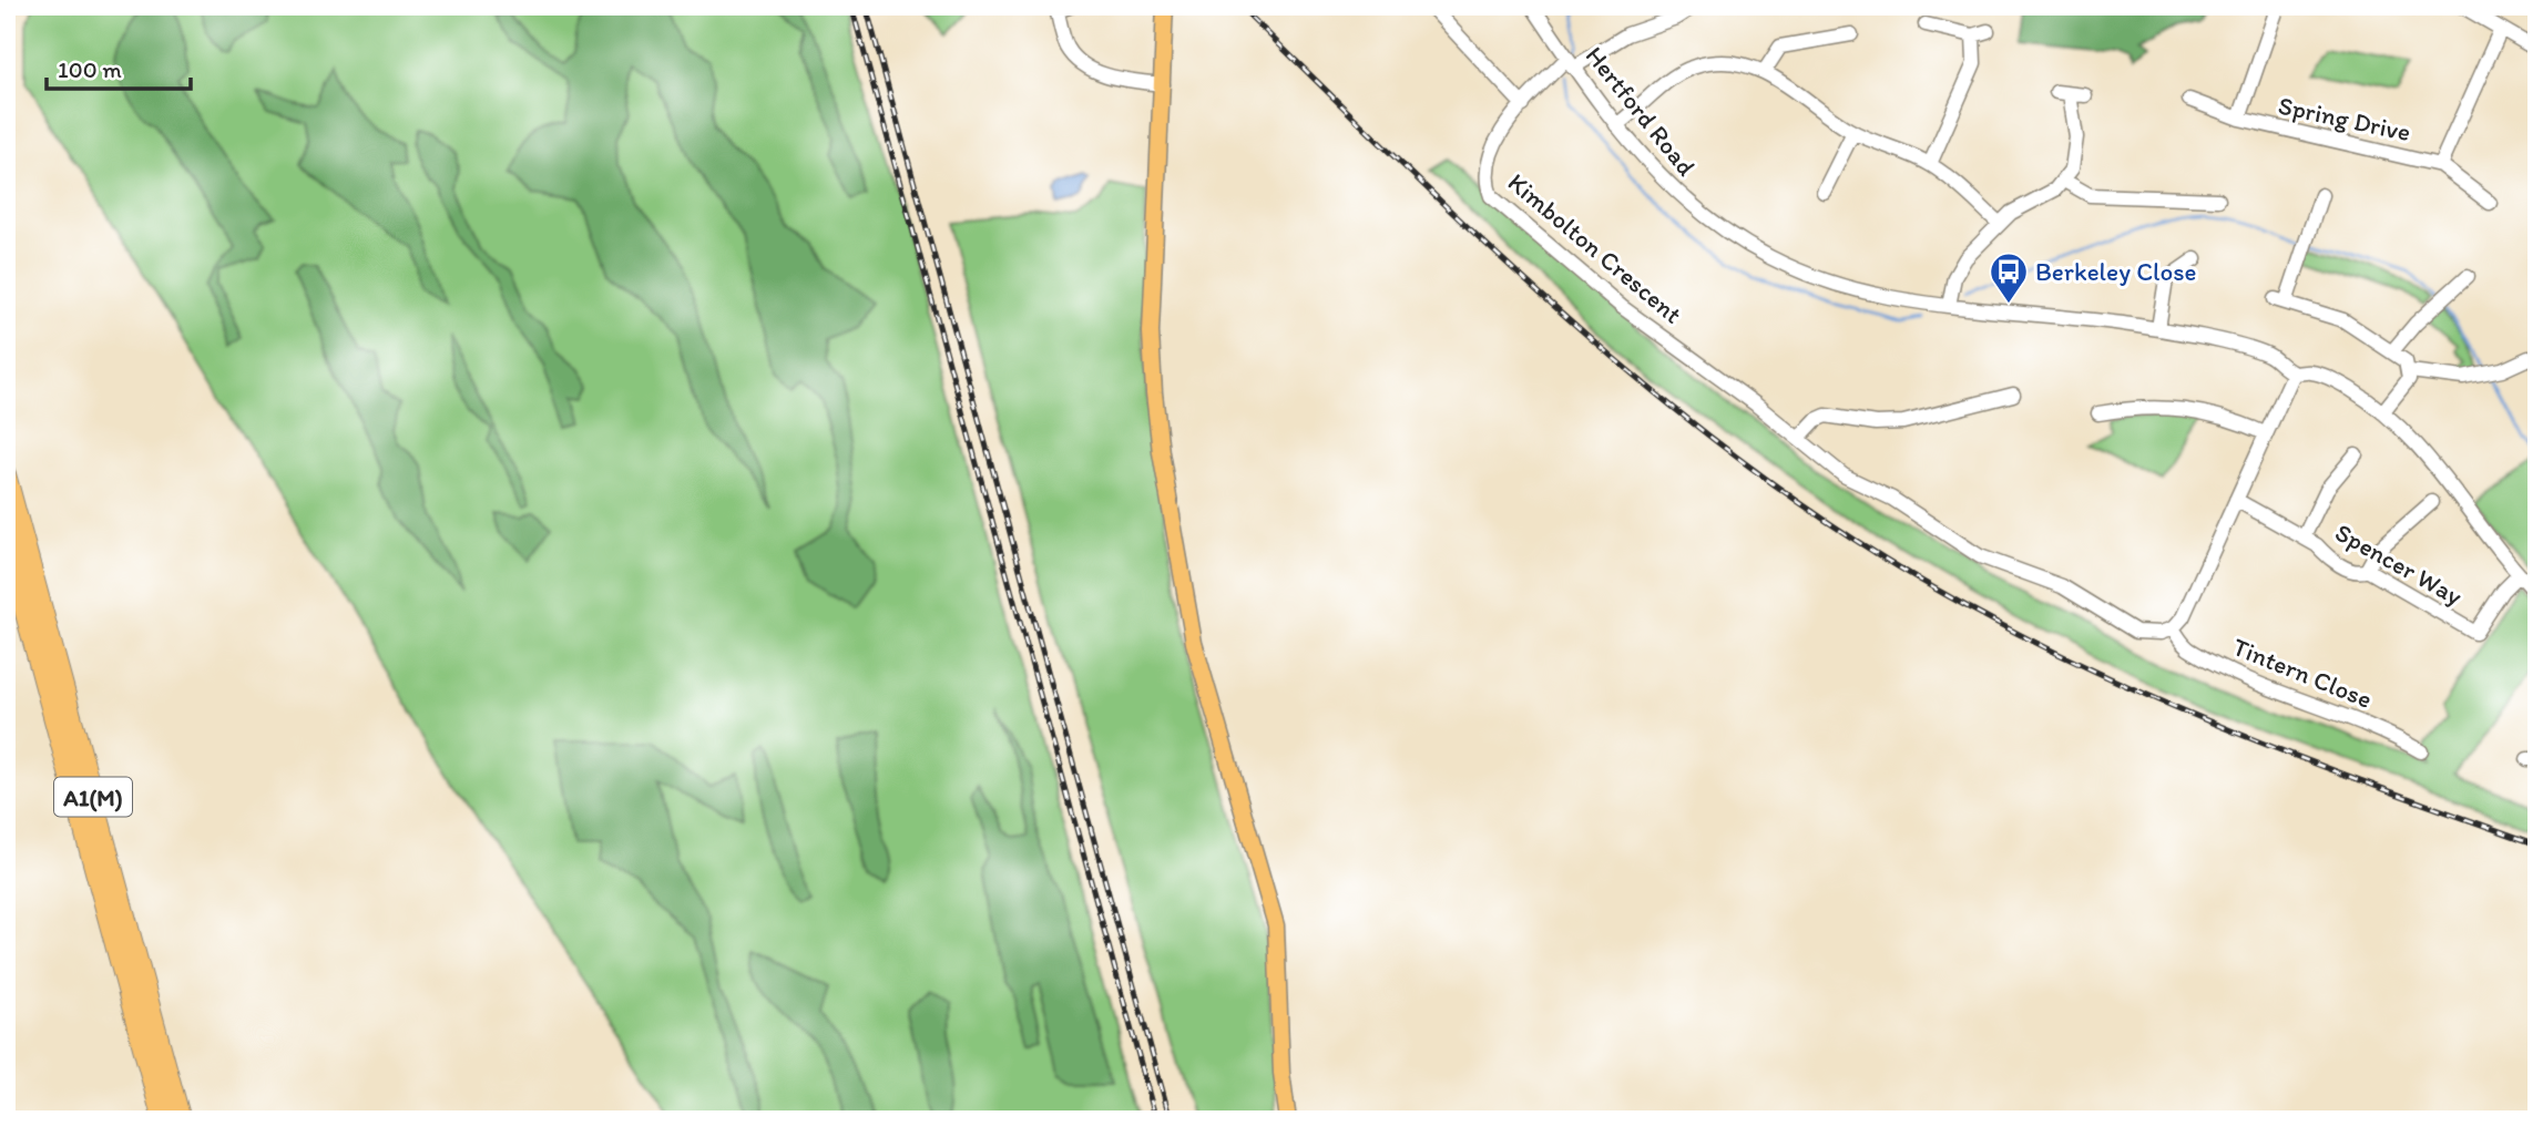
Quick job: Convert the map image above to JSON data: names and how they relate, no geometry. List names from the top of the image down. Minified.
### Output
{"streets":{"highway":["A1(M)"],"street":["Hertford Road","Spring Drive","Kimbolton Crescent","Spencer Way","Tintern Close"]},"crossings":[["Hertford Road","Kimbolton Crescent"],["Hertford Road","Spencer Way"],["Kimbolton Crescent","Tintern Close"]],"places":{"bus stop":["Berkeley Close"]},"scale_bar":"100 m"}
